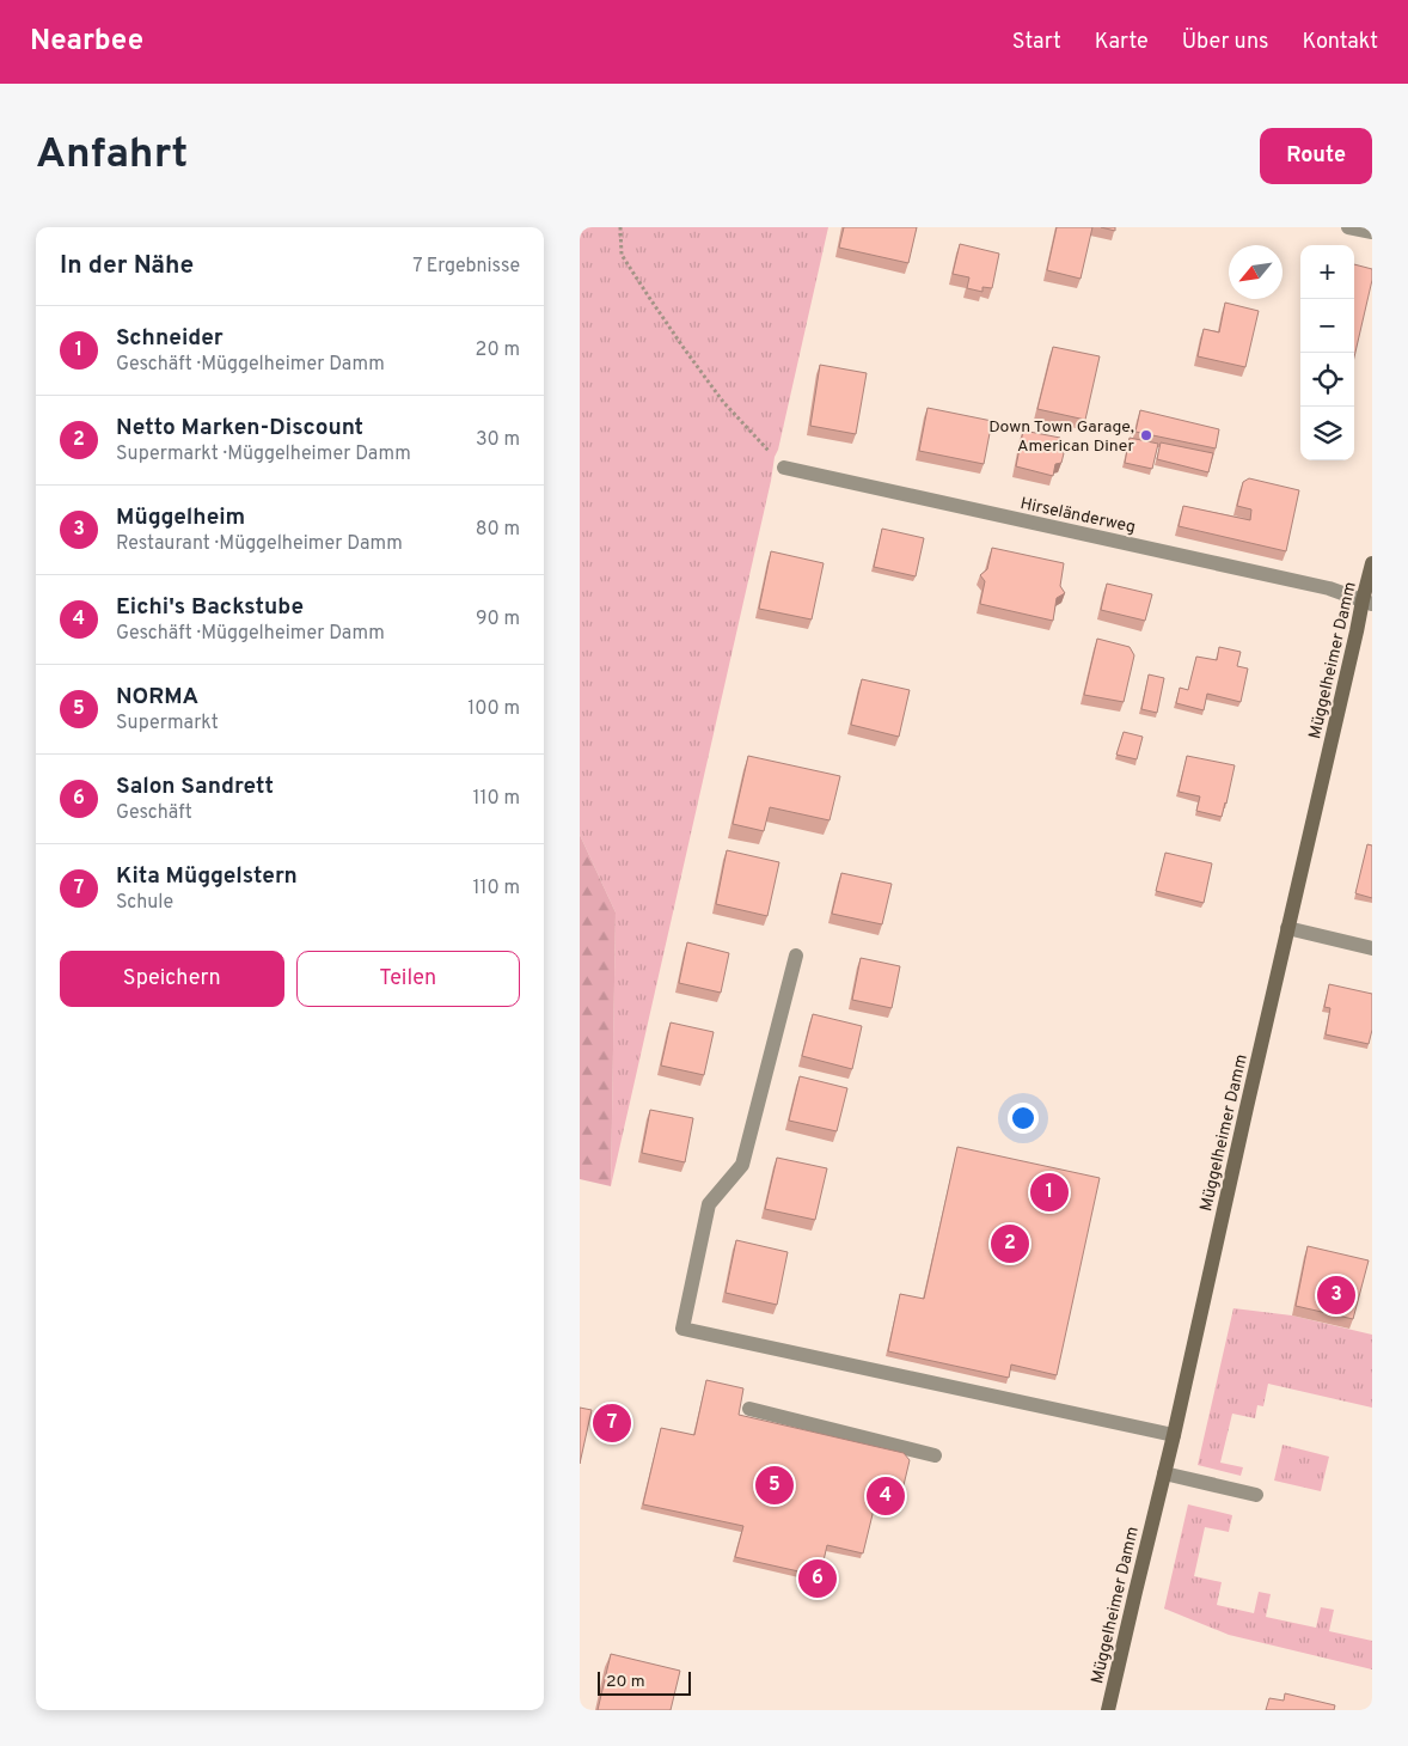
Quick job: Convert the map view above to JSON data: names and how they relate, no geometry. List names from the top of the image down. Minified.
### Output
{"streets":{"main road":["Müggelheimer Damm"],"street":["Hirseländerweg"]},"crossings":[["Hirseländerweg","Müggelheimer Damm"]],"places":["Down Town Garage, American Diner"],"scale_bar":"20 m","north":"bottom left","page":{"header":"Nearbee","nav":["Start","Karte","Über uns","Kontakt"],"buttons":["Route",["Speichern","Teilen"]],"title":"Anfahrt","heading":["In der Nähe","7 Ergebnisse"],"map_buttons":["+","−"],"list":[{"mark":"1","name":"Schneider","note":"Geschäft · Müggelheimer Damm","value":"20 m"},{"mark":"2","name":"Netto Marken-Discount","note":"Supermarkt · Müggelheimer Damm","value":"30 m"},{"mark":"3","name":"Müggelheim","note":"Restaurant · Müggelheimer Damm","value":"80 m"},{"mark":"4","name":"Eichi's Backstube","note":"Geschäft · Müggelheimer Damm","value":"90 m"},{"mark":"5","name":"NORMA","note":"Supermarkt","value":"100 m"},{"mark":"6","name":"Salon Sandrett","note":"Geschäft","value":"110 m"},{"mark":"7","name":"Kita Müggelstern","note":"Schule","value":"110 m"}],"pins":["1","2","3","7","5","4","6"],"scale":"20 m"}}
